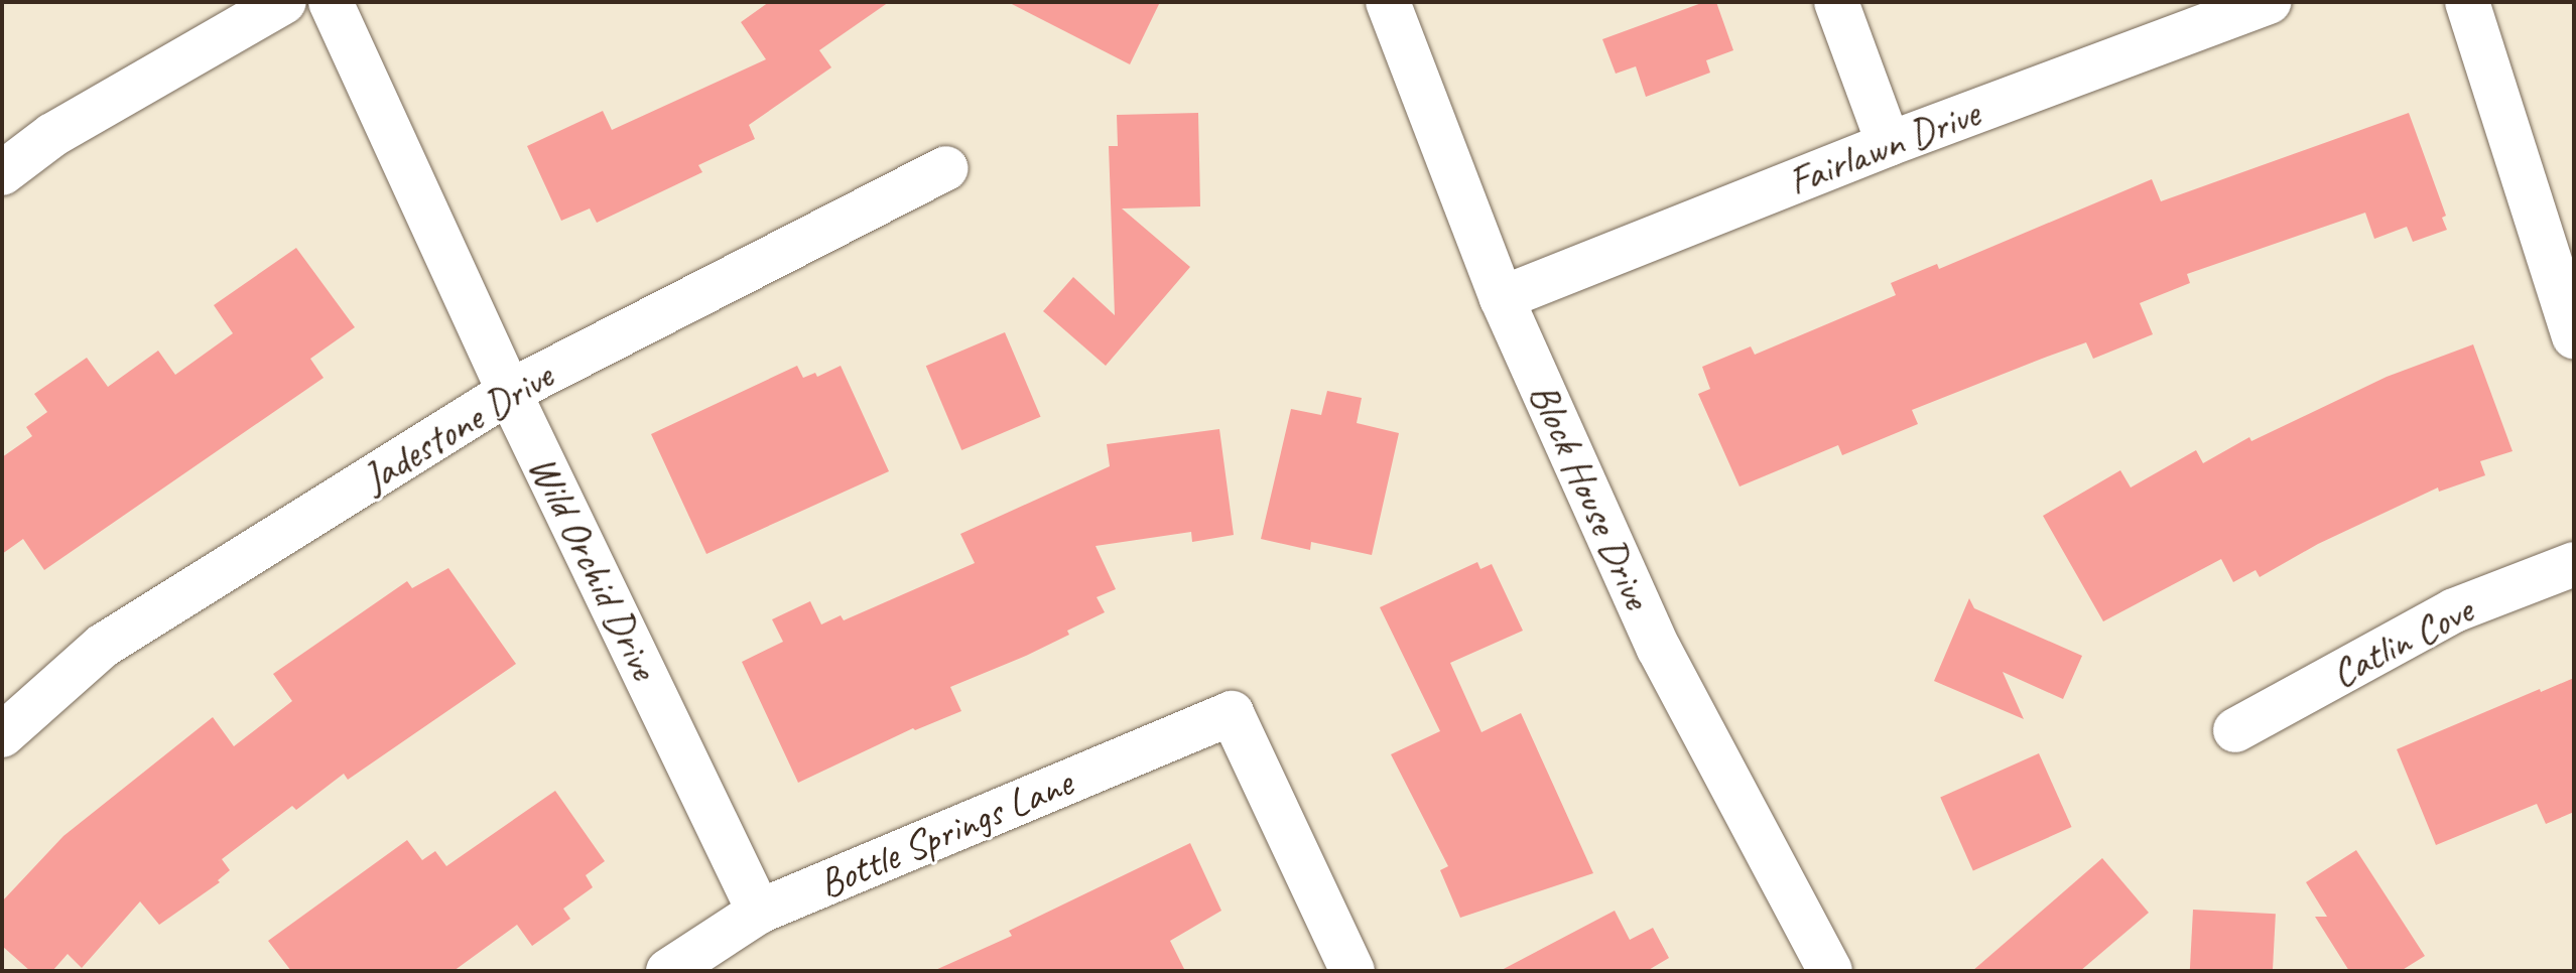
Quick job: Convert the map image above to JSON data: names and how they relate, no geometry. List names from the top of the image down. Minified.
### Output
{"streets":{"street":["Fairlawn Drive","Jadestone Drive","Block House Drive","Wild Orchid Drive","Catlin Cove","Bottle Springs Lane"]},"crossings":[["Fairlawn Drive","Block House Drive"],["Jadestone Drive","Wild Orchid Drive"],["Wild Orchid Drive","Bottle Springs Lane"]]}
